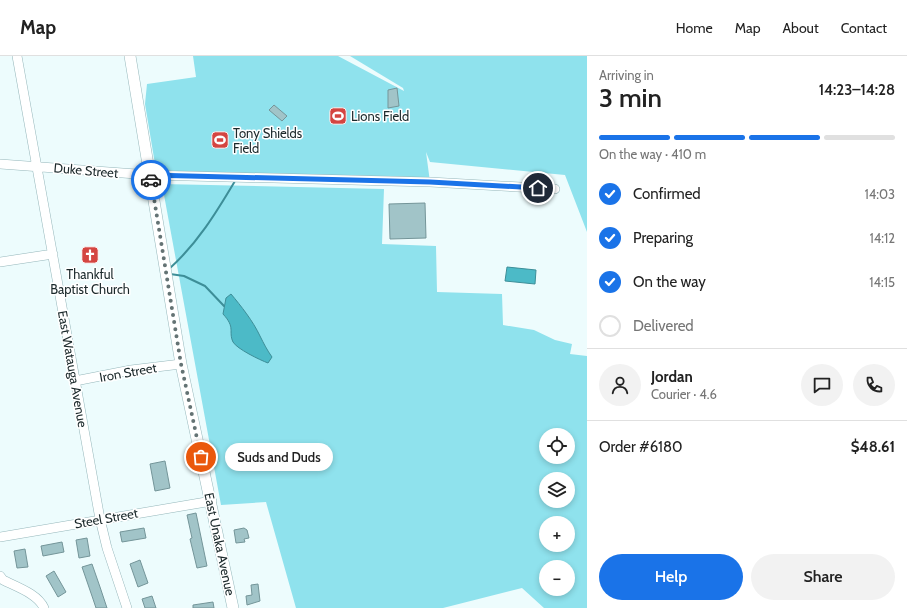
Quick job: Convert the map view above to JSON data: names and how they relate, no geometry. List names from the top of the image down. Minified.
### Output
{"streets":{"main road":["East Unaka Avenue"],"street":["Duke Street","East Watauga Avenue","Iron Street","Steel Street"]},"crossings":[["Duke Street","East Watauga Avenue"],["Duke Street","East Unaka Avenue"],["East Watauga Avenue","Iron Street"],["East Watauga Avenue","Steel Street"],["Iron Street","East Unaka Avenue"],["Steel Street","East Unaka Avenue"]],"places":{"sports":["Lions Field","Tony Shields Field"],"church":["Thankful Baptist Church"],"other":["Suds and Duds"]},"page":{"header":"Map","nav":["Home","Map","About","Contact"],"heading":["3 min","Arriving in","14:23–14:28"],"panel":["Jordan","Courier · 4.6","Order #6180","$48.61"],"bar":"On the way · 410 m","list":[["Confirmed","14:03"],["Preparing","14:12"],["On the way","14:15"],"Delivered"],"map_buttons":["+","−"],"bubble":"Suds and Duds","buttons":["Help","Share"]}}
